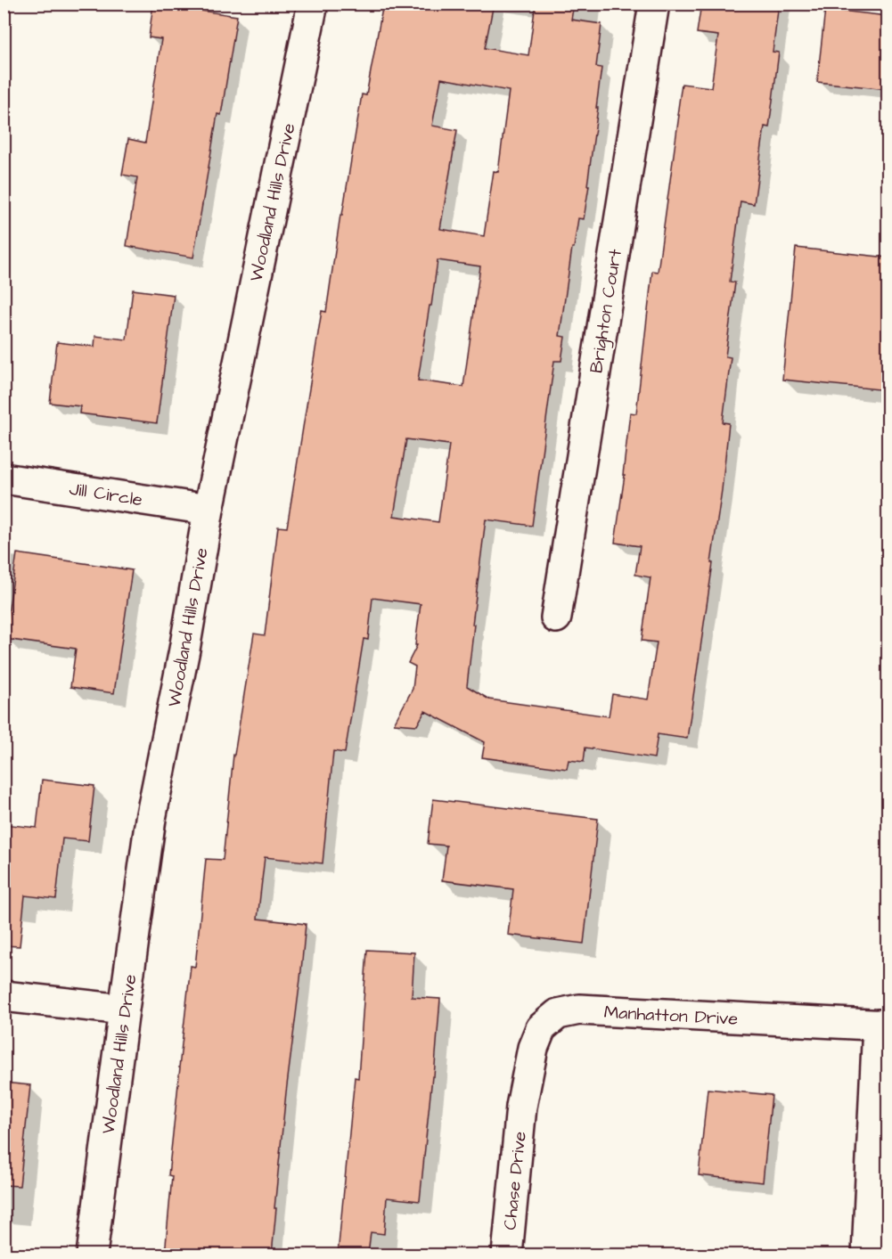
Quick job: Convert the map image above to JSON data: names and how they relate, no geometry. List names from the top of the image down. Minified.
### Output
{"streets":{"street":["Woodland Hills Drive","Brighton Court","Jill Circle","Manhatton Drive","Chase Drive"]},"crossings":[["Woodland Hills Drive","Jill Circle"],["Manhatton Drive","Chase Drive"]]}
